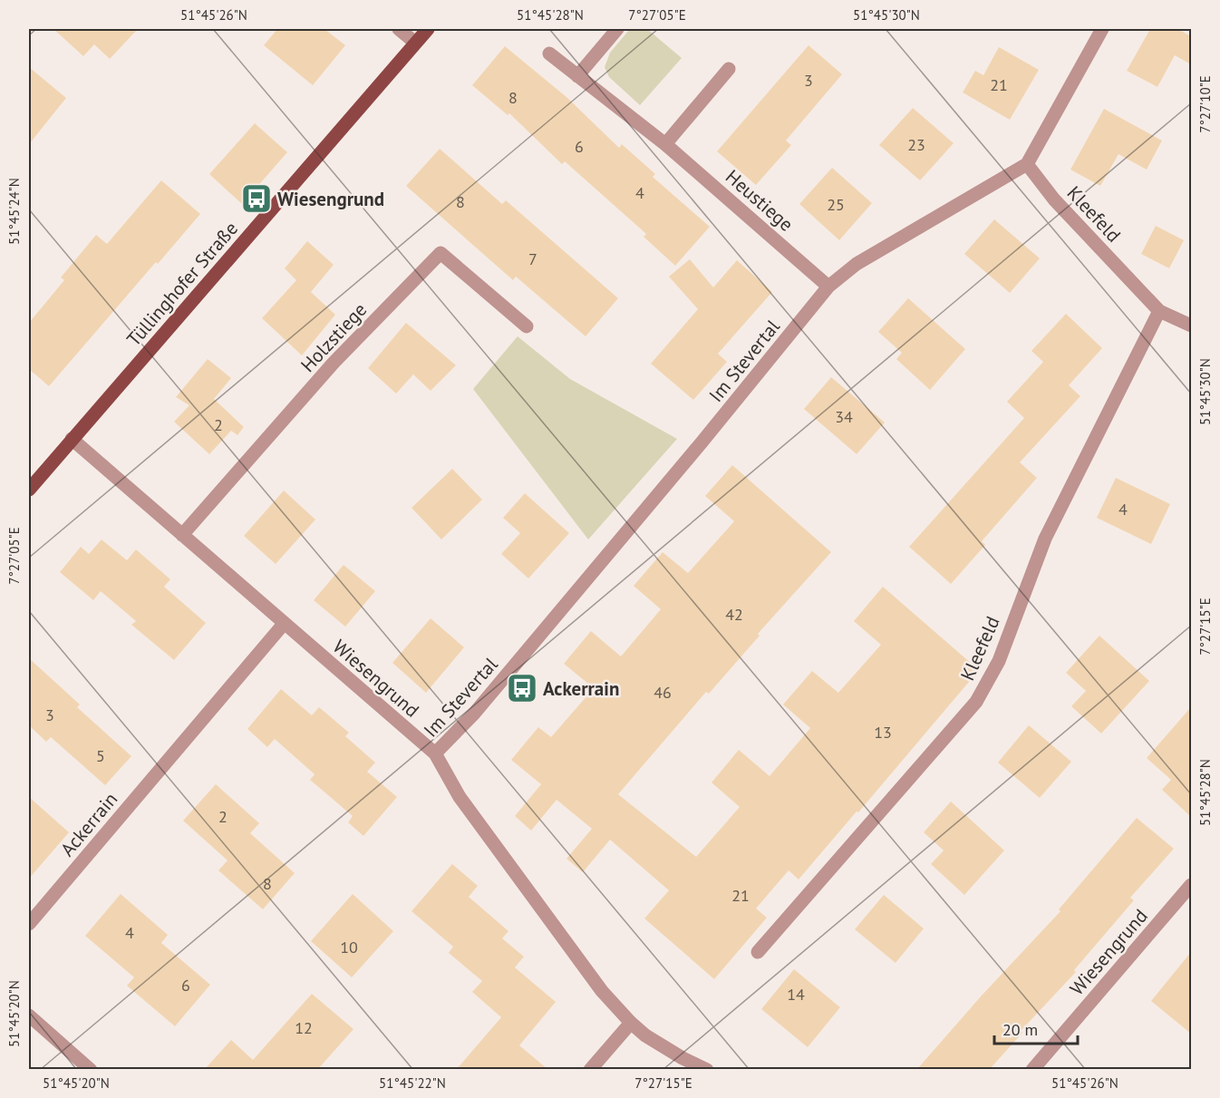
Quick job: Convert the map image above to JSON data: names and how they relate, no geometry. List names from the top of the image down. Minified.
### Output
{"streets":{"main road":["Tüllinghofer Straße"],"street":["Heustiege","Kleefeld","Holzstiege","Im Stevertal","Wiesengrund","Ackerrain"]},"crossings":[["Heustiege","Im Stevertal"],["Kleefeld","Im Stevertal"],["Tüllinghofer Straße","Wiesengrund"],["Holzstiege","Wiesengrund"],["Im Stevertal","Wiesengrund"],["Wiesengrund","Ackerrain"]],"places":{"bus stop":["Wiesengrund","Ackerrain"]},"house_numbers":["3","21","8","23","6","4","8","25","7","34","2","4","42","46","3","13","5","2","8","21","4","10","6","14","12"],"scale_bar":"20 m","coordinates":["51°45'26\"N","51°45'28\"N","7°27'05\"E","51°45'30\"N","7°27'10\"E","51°45'24\"N","7°27'15\"E","51°45'20\"N","51°45'22\"N"]}
